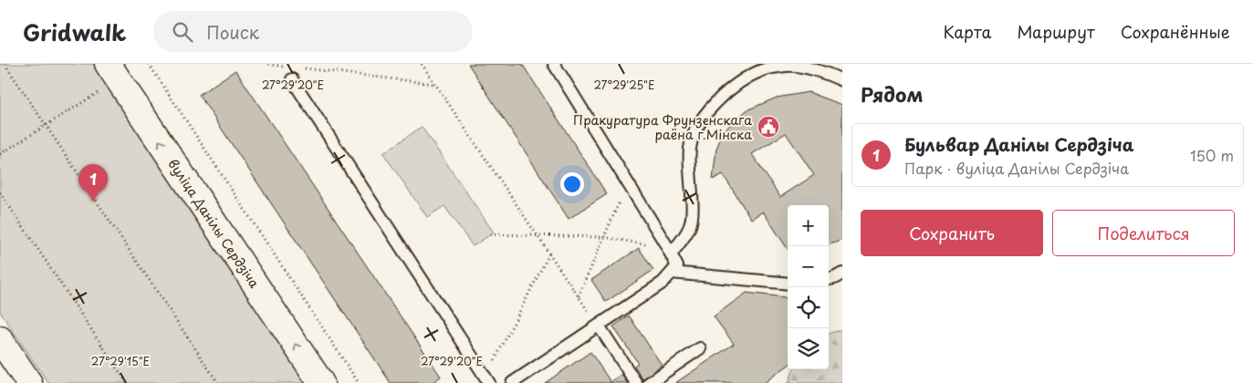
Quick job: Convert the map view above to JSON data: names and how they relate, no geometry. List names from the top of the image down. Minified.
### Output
{"streets":{"street":["вуліца Данілы Сердзіча"]},"one_way":["вуліца Данілы Сердзіча"],"places":{"public building":["Пракуратура Фрунзенскага раёна г.Мінска"]},"page":{"header":"Gridwalk","search":"Поиск","nav":["Карта","Маршрут","Сохранённые"],"heading":"Рядом","list":[{"mark":"1","name":"Бульвар Данілы Сердзіча","note":"Парк · вуліца Данілы Сердзіча","value":"150 m"}],"pins":"1","buttons":["Сохранить","Поделиться"],"map_buttons":["+","−"]},"coordinates":["27°29'20\"E","27°29'25\"E","27°29'15\"E"]}
